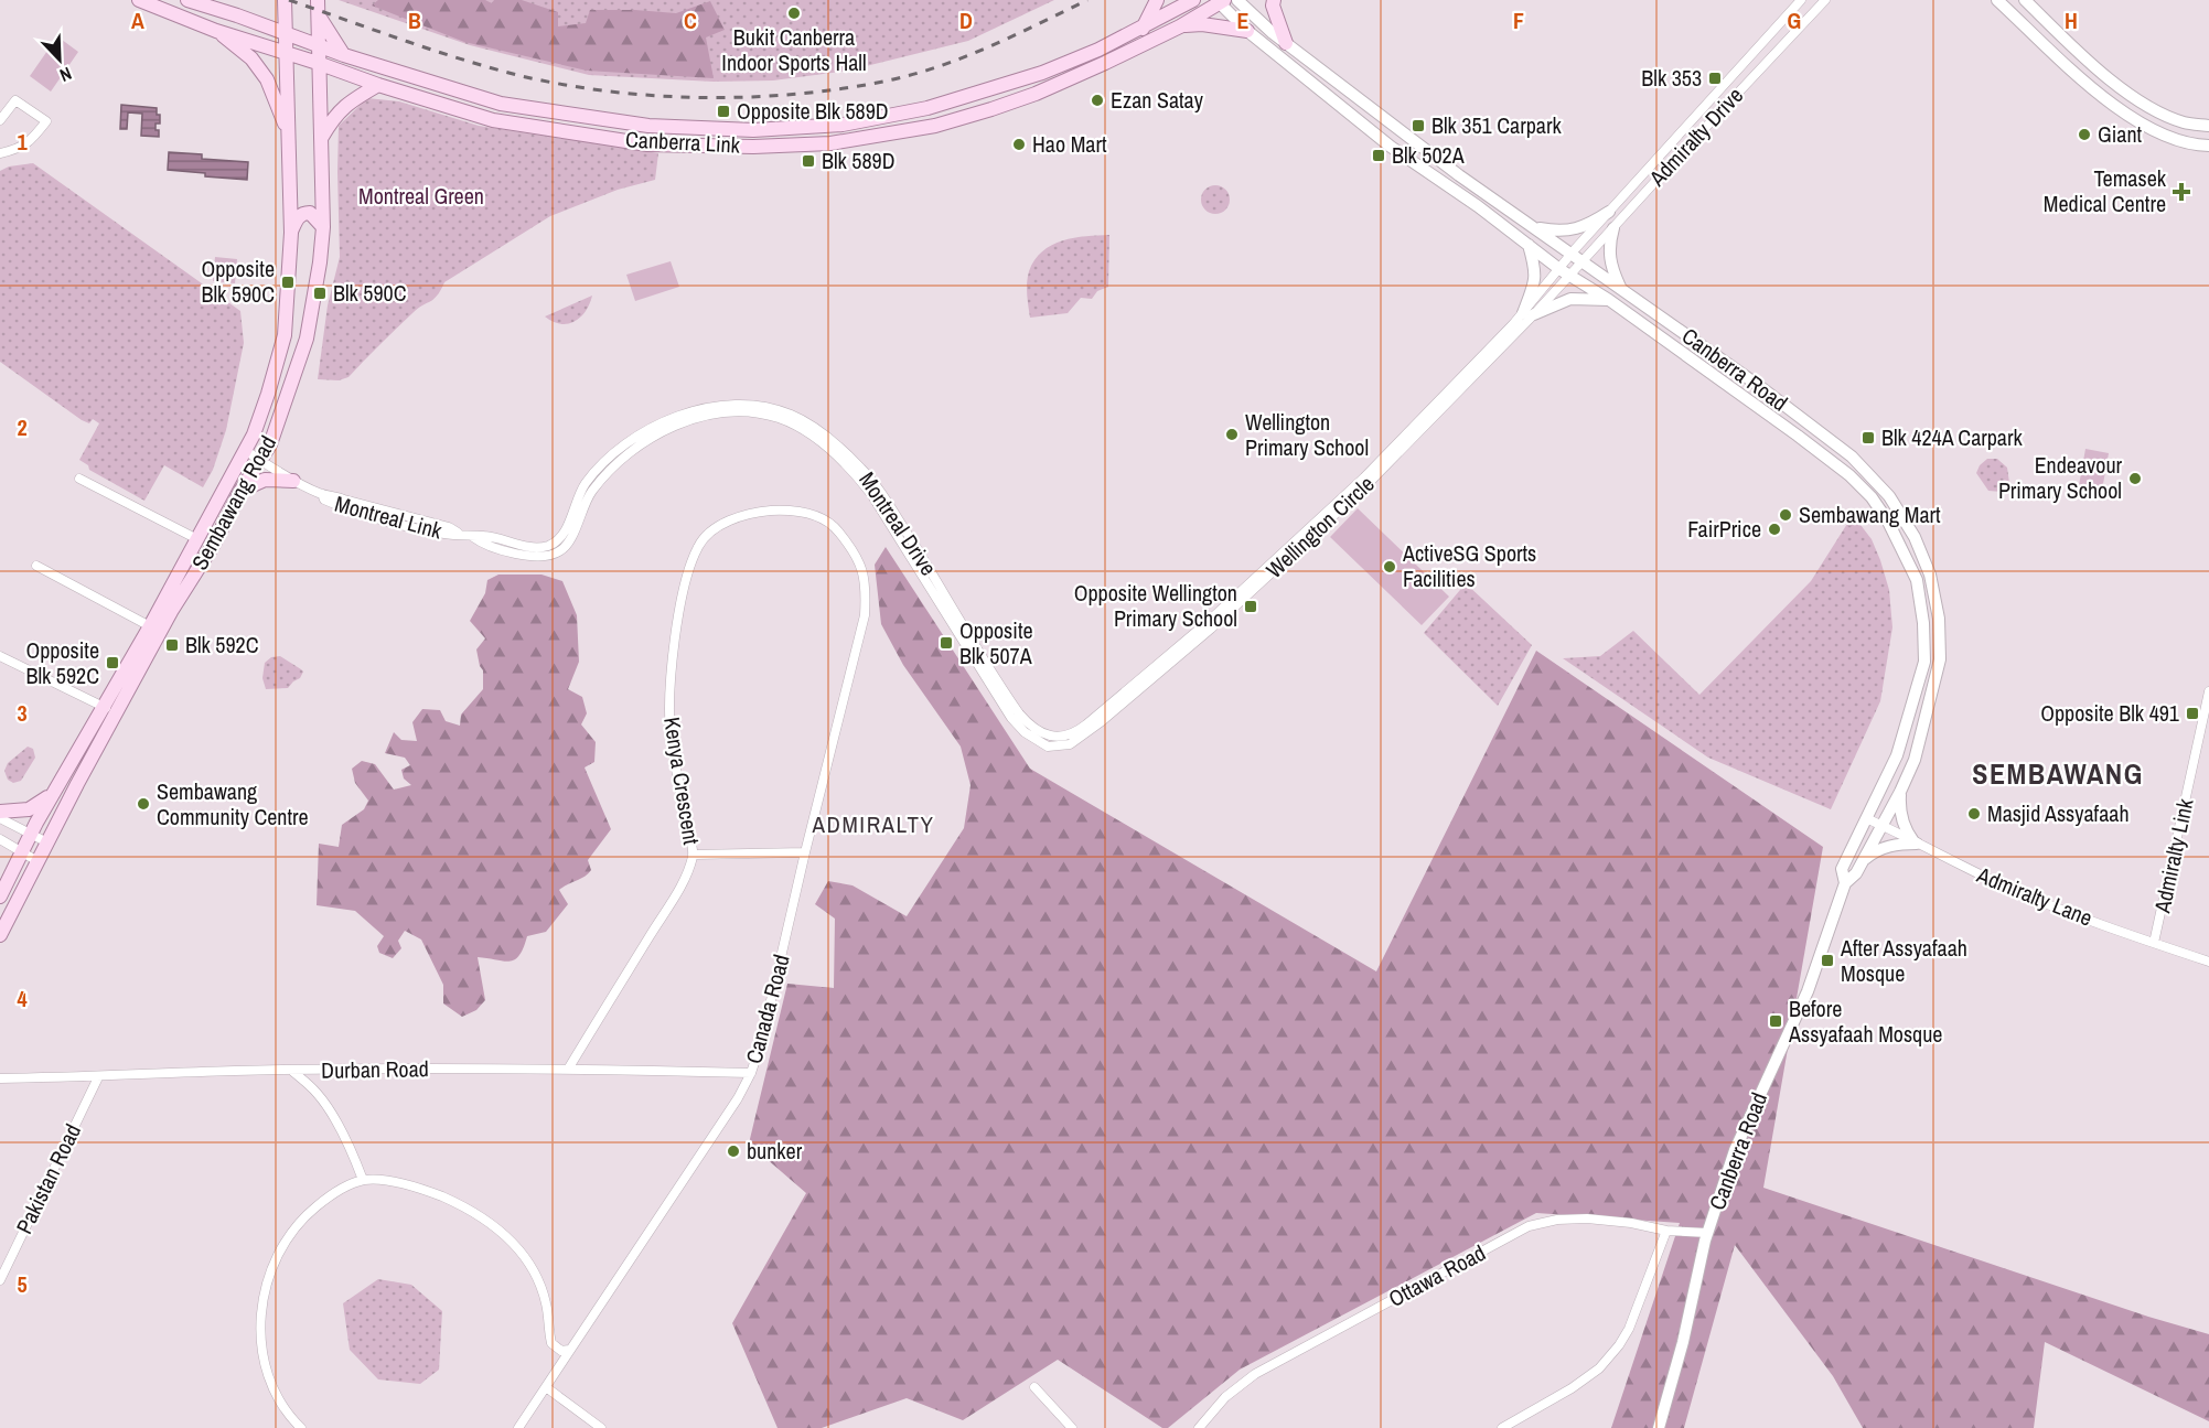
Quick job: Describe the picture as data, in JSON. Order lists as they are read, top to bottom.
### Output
{
  "streets": {
    "main road": ["Canberra Link", "Canberra Road", "Sembawang Road"],
    "street": [
      "Admiralty Drive",
      "Montreal Link",
      "Montreal Drive",
      "Wellington Circle",
      "Kenya Crescent",
      "Admiralty Link",
      "Admiralty Lane",
      "Canada Road",
      "Durban Road",
      "Pakistan Road",
      "Ottawa Road"
    ]
  },
  "crossings": [
    ["Admiralty Drive", "Canberra Road"],
    ["Admiralty Drive", "Wellington Circle"],
    ["Canberra Link", "Canberra Road"],
    ["Canberra Link", "Sembawang Road"],
    ["Canberra Road", "Wellington Circle"],
    ["Canberra Road", "Admiralty Lane"],
    ["Canberra Road", "Ottawa Road"],
    ["Sembawang Road", "Montreal Link"],
    ["Montreal Link", "Montreal Drive"],
    ["Montreal Drive", "Wellington Circle"],
    ["Kenya Crescent", "Canada Road"],
    ["Kenya Crescent", "Durban Road"],
    ["Admiralty Link", "Admiralty Lane"],
    ["Canada Road", "Durban Road"],
    ["Durban Road", "Pakistan Road"]
  ],
  "districts": ["SEMBAWANG", "ADMIRALTY"],
  "parks": ["Montreal Green"],
  "places": {
    "other": [
      "Bukit Canberra Indoor Sports Hall",
      "Ezan Satay",
      "Giant",
      "Hao Mart",
      "Wellington Primary School",
      "Endeavour Primary School",
      "Sembawang Mart",
      "FairPrice",
      "ActiveSG Sports Facilities",
      "Sembawang Community Centre",
      "Masjid Assyafaah",
      "bunker"
    ],
    "transit": [
      "Blk 353",
      "Opposite Blk 589D",
      "Blk 351 Carpark",
      "Blk 502A",
      "Blk 589D",
      "Opposite Blk 590C",
      "Blk 590C",
      "Blk 424A Carpark",
      "Opposite Wellington Primary School",
      "Opposite Blk 507A",
      "Blk 592C",
      "Opposite Blk 592C",
      "Opposite Blk 491",
      "After Assyafaah Mosque",
      "Before Assyafaah Mosque"
    ],
    "health": ["Temasek Medical Centre"]
  },
  "north": "bottom right",
  "grid": {
    "columns": [
      "A",
      "B",
      "C",
      "D",
      "E",
      "F",
      "G",
      "H"
    ],
    "rows": [
      "1",
      "2",
      "3",
      "4",
      "5"
    ]
  }
}
